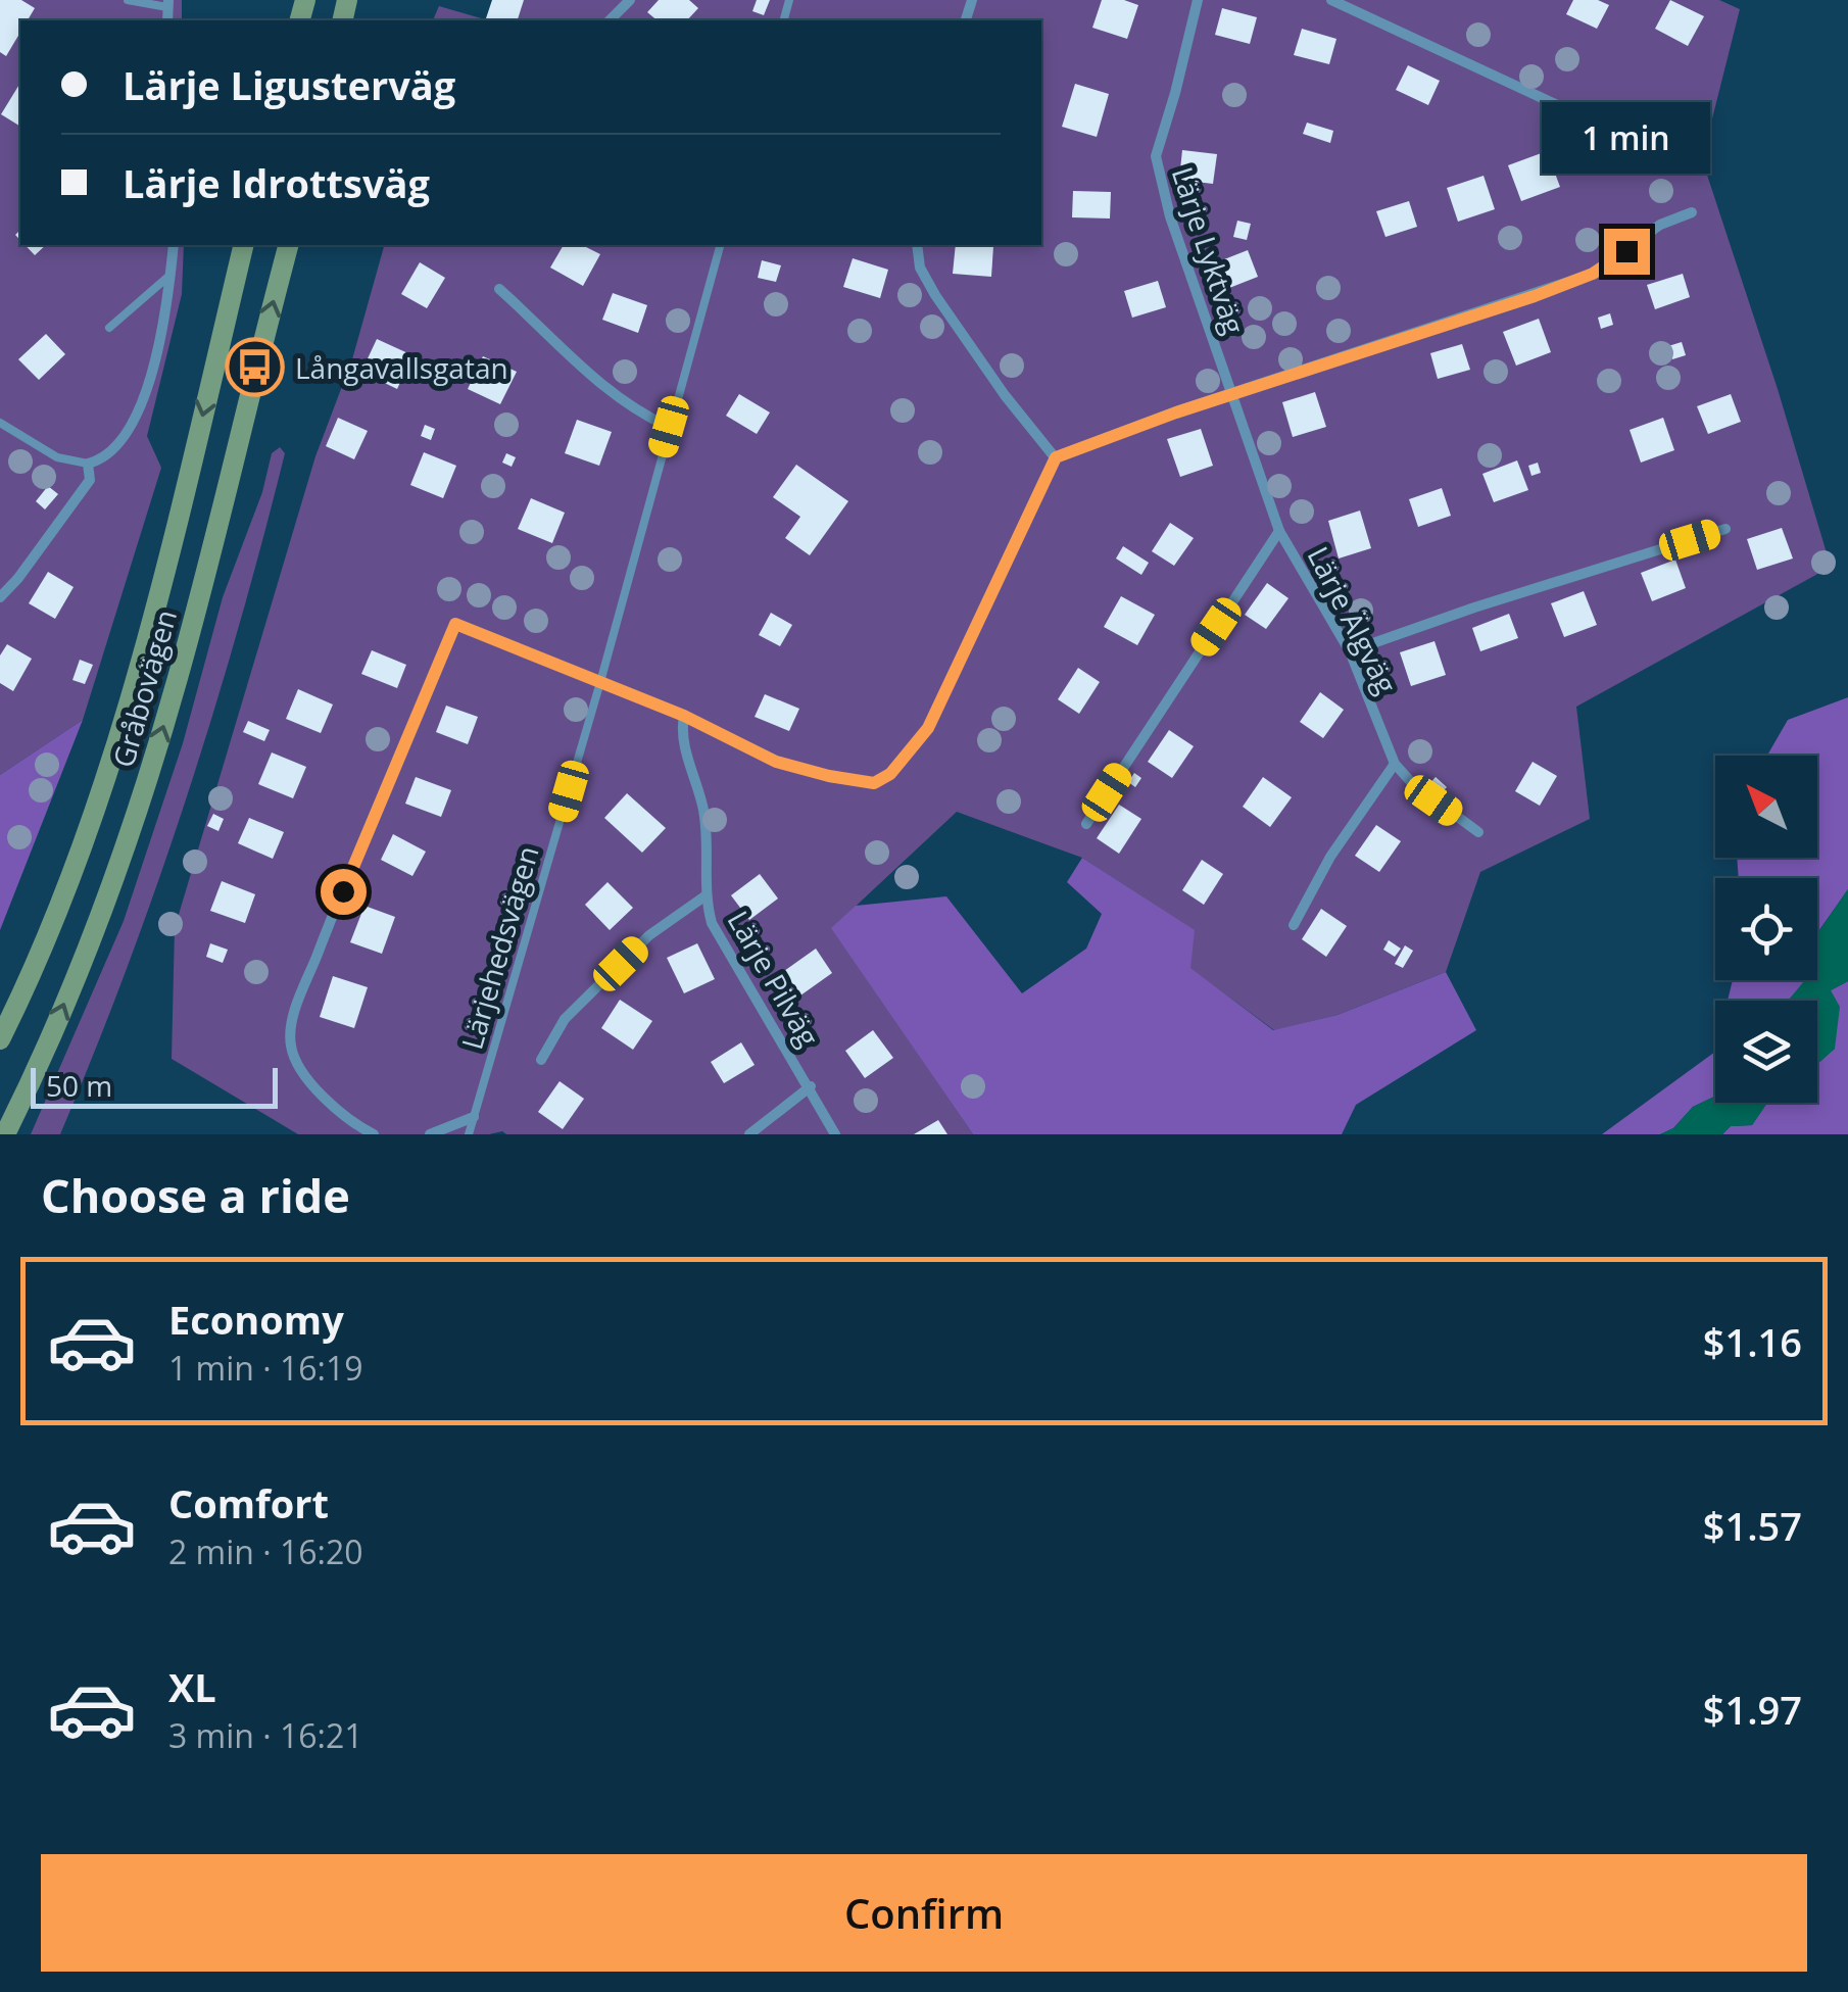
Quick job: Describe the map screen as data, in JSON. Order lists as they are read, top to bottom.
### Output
{
  "streets": {
    "main road": ["Gråbovägen"],
    "street": ["Lärje Lyktväg", "Lärje Älgväg", "Lärje Pilväg"],
    "lane": ["Lärjehedsvägen"]
  },
  "crossings": [
    ["Lärje Lyktväg", "Lärje Älgväg"]
  ],
  "places": {
    "bus stop": ["Långavallsgatan"]
  },
  "scale_bar": "50 m",
  "north": "top left",
  "page": {
    "banner": ["Lärje Ligusterväg", "Lärje Idrottsväg"],
    "bubble": "1 min",
    "scale": "50 m",
    "heading": "Choose a ride",
    "list": [
      {
        "name": "Economy",
        "note": "1 min · 16:19",
        "value": "$1.16"
      },
      {
        "name": "Comfort",
        "note": "2 min · 16:20",
        "value": "$1.57"
      },
      {
        "name": "XL",
        "note": "3 min · 16:21",
        "value": "$1.97"
      }
    ],
    "buttons": "Confirm"
  }
}
